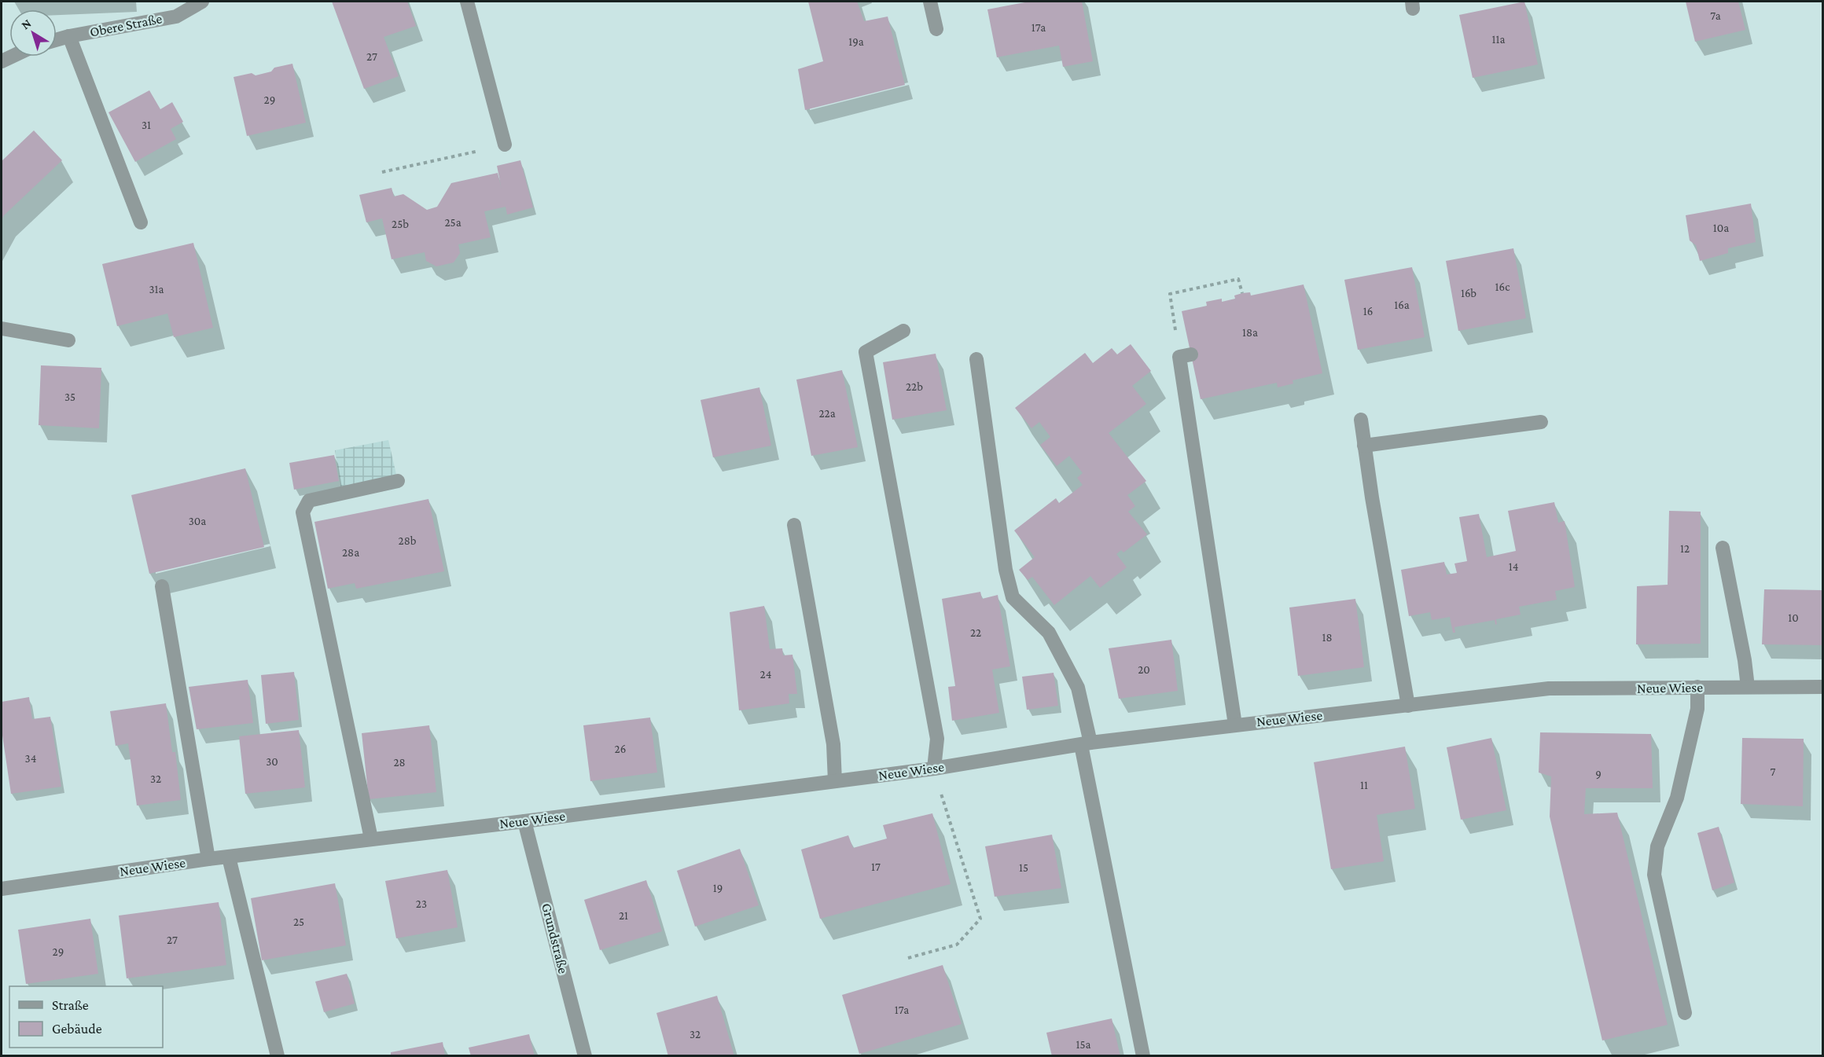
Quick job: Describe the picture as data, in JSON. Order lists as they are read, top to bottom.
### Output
{
  "streets": {
    "street": ["Obere Straße", "Neue Wiese", "Grundstraße"]
  },
  "crossings": [
    ["Neue Wiese", "Grundstraße"]
  ],
  "house_numbers": [
    "7a",
    "17a",
    "11a",
    "19a",
    "27",
    "29",
    "31",
    "25a",
    "25b",
    "10a",
    "16c",
    "31a",
    "16b",
    "16a",
    "16",
    "18a",
    "22b",
    "35",
    "22a",
    "30a",
    "28b",
    "12",
    "28a",
    "14",
    "10",
    "22",
    "18",
    "20",
    "24",
    "26",
    "34",
    "30",
    "28",
    "7",
    "9",
    "32",
    "11",
    "17",
    "15",
    "19",
    "23",
    "21",
    "25",
    "27",
    "29",
    "17a",
    "32",
    "15a"
  ],
  "legend": ["Straße", "Gebäude"],
  "north": "top left"
}
